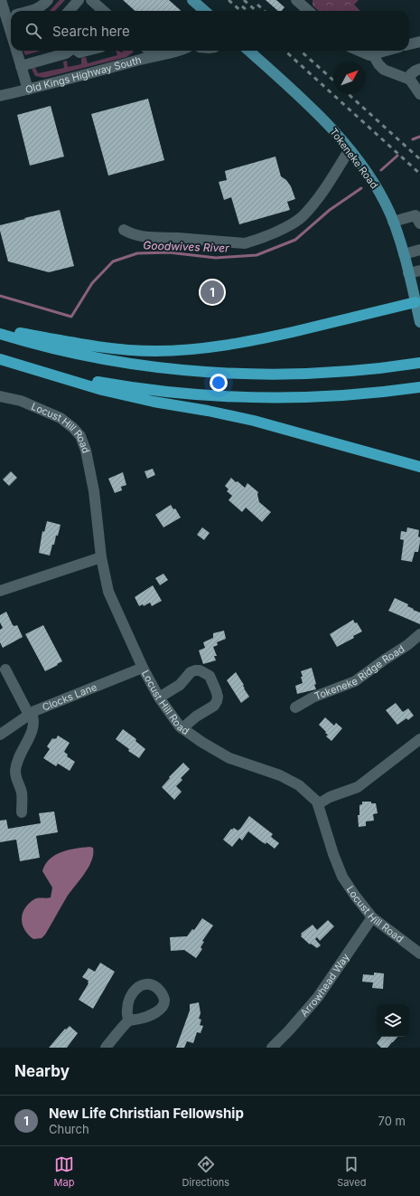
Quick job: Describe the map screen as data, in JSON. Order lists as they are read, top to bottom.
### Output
{
  "streets": {
    "main road": ["Tokeneke Road"],
    "street": [
      "Old Kings Highway South",
      "Locust Hill Road",
      "Tokeneke Ridge Road",
      "Clocks Lane",
      "Arrowhead Way"
    ]
  },
  "crossings": [
    ["Locust Hill Road", "Clocks Lane"],
    ["Locust Hill Road", "Arrowhead Way"]
  ],
  "water": ["Goodwives River"],
  "north": "top right",
  "page": {
    "search": "Search here",
    "pins": "1",
    "heading": "Nearby",
    "list": [
      {
        "mark": "1",
        "name": "New Life Christian Fellowship",
        "note": "Church",
        "value": "70 m"
      }
    ],
    "nav": ["Map", "Directions", "Saved"]
  }
}
